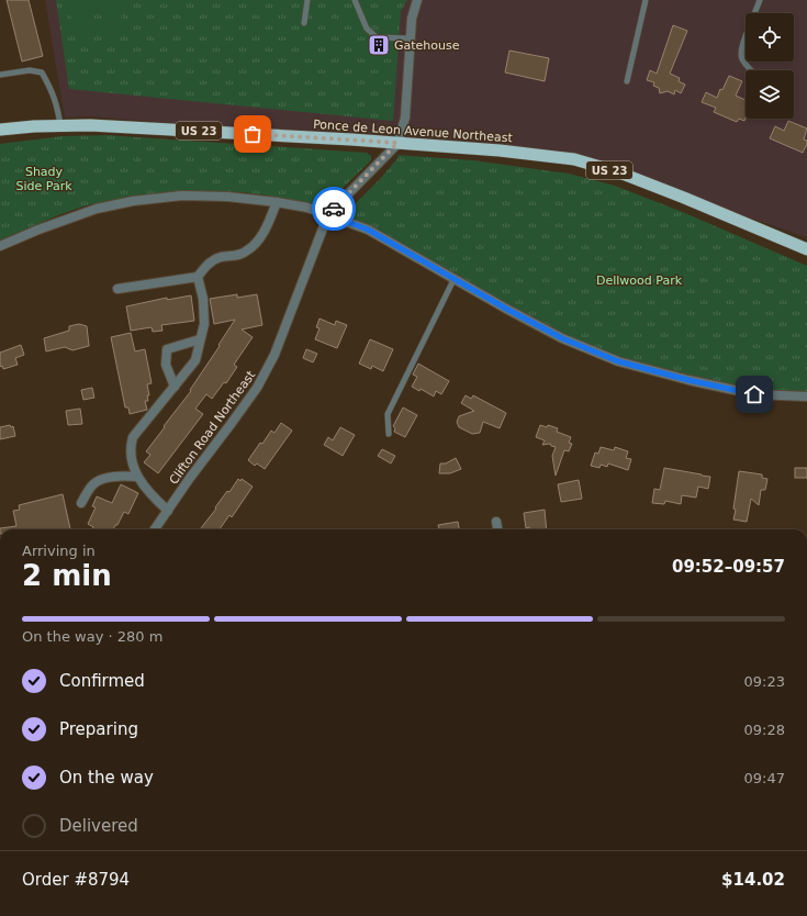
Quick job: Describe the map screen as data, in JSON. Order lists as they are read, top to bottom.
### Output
{
  "streets": {
    "highway": ["US 23", "Ponce de Leon Avenue Northeast"],
    "street": ["Clifton Road Northeast"]
  },
  "crossings": [
    ["Ponce de Leon Avenue Northeast", "Clifton Road Northeast"]
  ],
  "parks": ["Shady Side Park", "Dellwood Park"],
  "places": {
    "building": ["Gatehouse"]
  },
  "page": {
    "heading": ["2 min", "Arriving in", "09:52–09:57"],
    "panel": ["Order #8794", "$14.02"],
    "bar": "On the way · 280 m",
    "list": [
      ["Confirmed", "09:23"],
      ["Preparing", "09:28"],
      ["On the way", "09:47"],
      "Delivered"
    ]
  }
}
